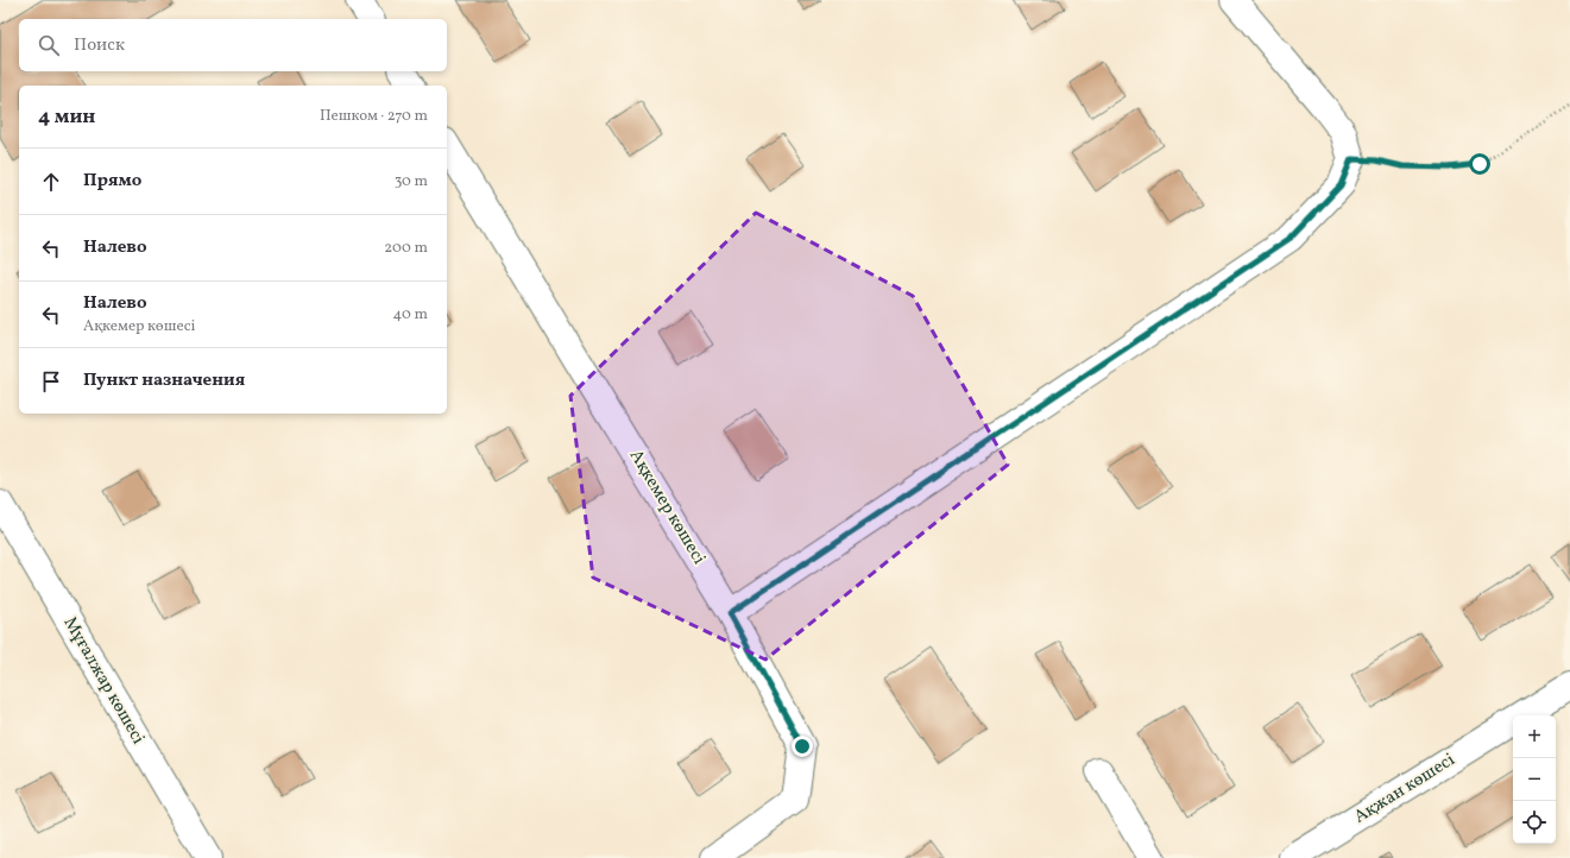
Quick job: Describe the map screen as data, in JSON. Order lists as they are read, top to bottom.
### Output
{
  "streets": {
    "street": ["Ақкемер көшесі", "Мұғалжар көшесі", "Ақжан көшесі"]
  },
  "page": {
    "search": "Поиск",
    "heading": ["4 мин", "Пешком · 270 m"],
    "list": [
      ["Прямо", "30 m"],
      ["Налево", "200 m"],
      ["Налево", "Ақкемер көшесі", "40 m"],
      "Пункт назначения"
    ],
    "map_buttons": ["+", "−"]
  }
}
